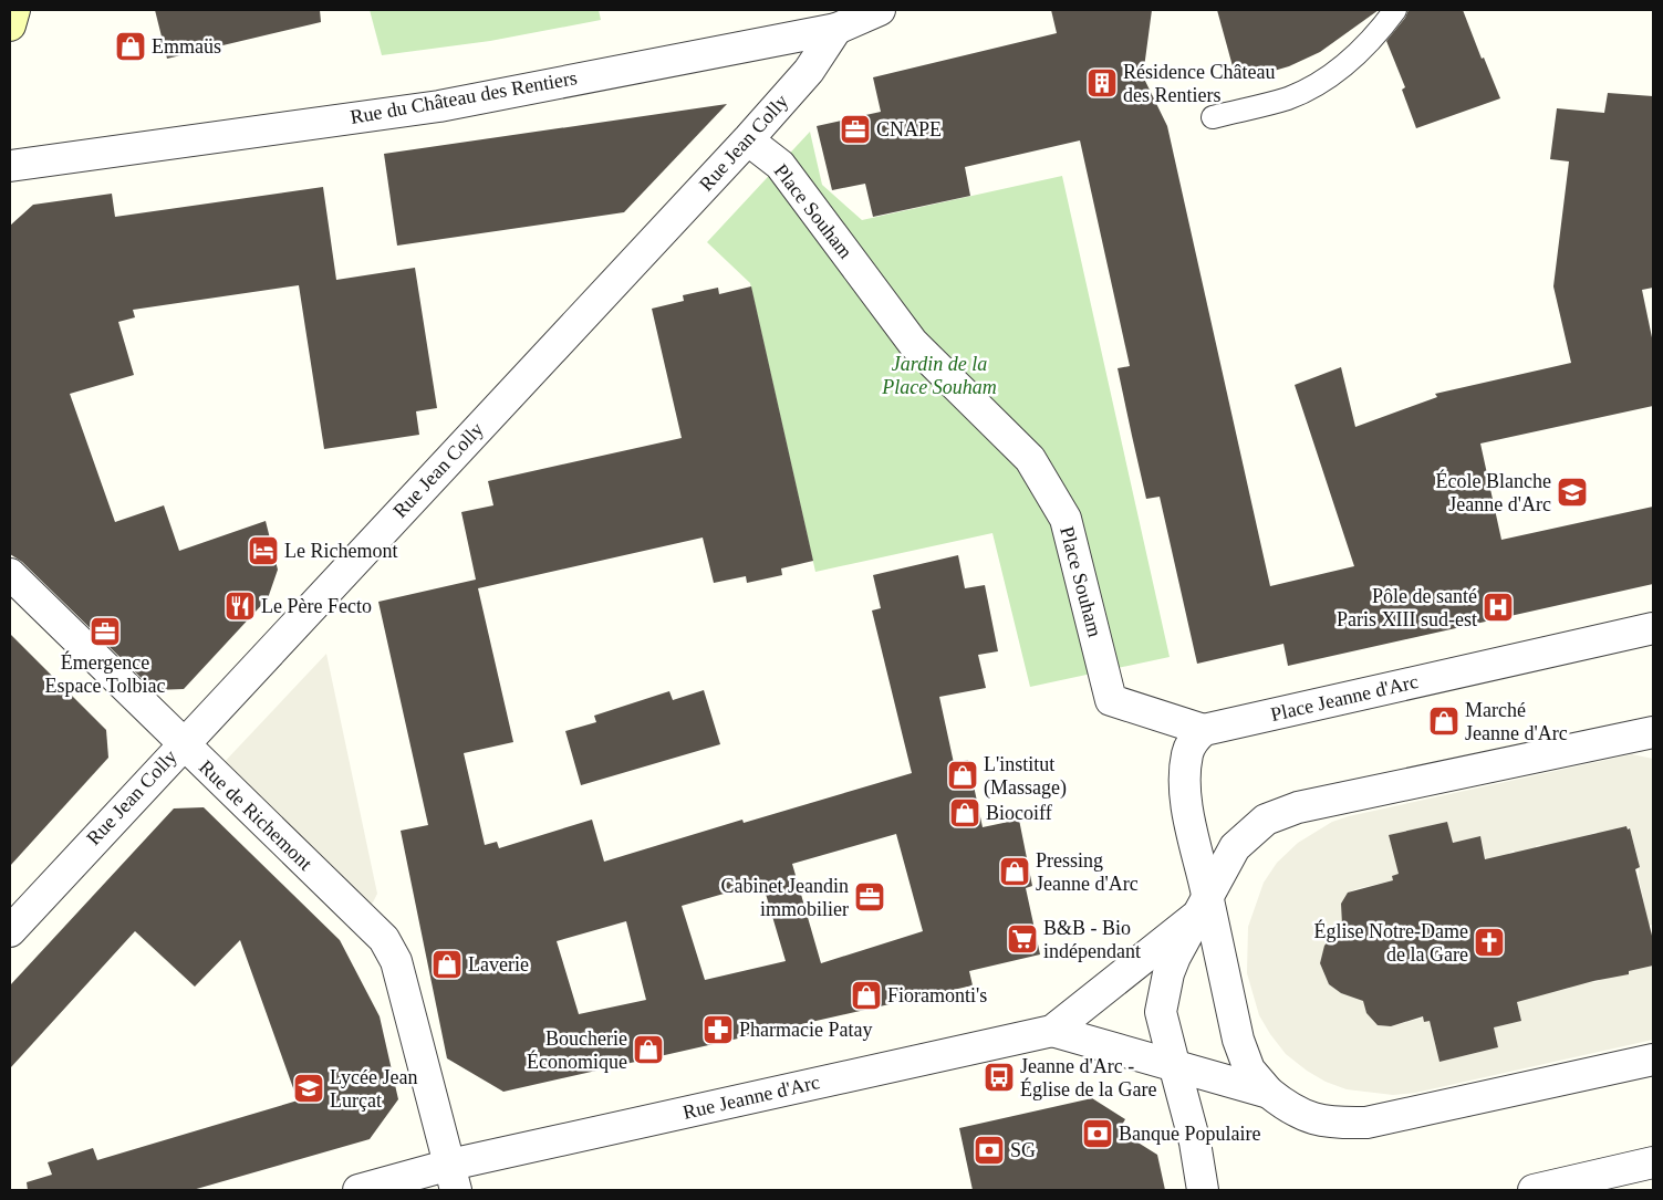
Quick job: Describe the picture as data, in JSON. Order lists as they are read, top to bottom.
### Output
{
  "streets": {
    "street": [
      "Rue du Château des Rentiers",
      "Rue Jean Colly",
      "Place Souham",
      "Place Jeanne d'Arc",
      "Rue de Richemont",
      "Rue Jeanne d'Arc"
    ]
  },
  "crossings": [
    ["Rue du Château des Rentiers", "Rue Jean Colly"],
    ["Rue Jean Colly", "Rue de Richemont"],
    ["Place Souham", "Place Jeanne d'Arc"],
    ["Rue de Richemont", "Rue Jeanne d'Arc"]
  ],
  "parks": ["Jardin de la Place Souham"],
  "places": {
    "shop": [
      "Emmaüs",
      "Marché Jeanne d'Arc",
      "L'institut (Massage)",
      "Biocoiff",
      "Pressing Jeanne d'Arc",
      "Laverie",
      "Fioramonti's",
      "Boucherie Économique"
    ],
    "building": ["Résidence Château des Rentiers"],
    "office": ["CNAPE", "Émergence Espace Tolbiac", "Cabinet Jeandin immobilier"],
    "school or university": ["École Blanche Jeanne d'Arc", "Lycée Jean Lurçat"],
    "hotel": ["Le Richemont"],
    "restaurant": ["Le Père Fecto"],
    "hospital": ["Pôle de santé Paris XIII sud-est"],
    "supermarket": ["B&B - Bio indépendant"],
    "church": ["Église Notre-Dame de la Gare"],
    "pharmacy": ["Pharmacie Patay"],
    "bus stop": ["Jeanne d'Arc - Église de la Gare"],
    "bank": ["Banque Populaire", "SG"]
  }
}
